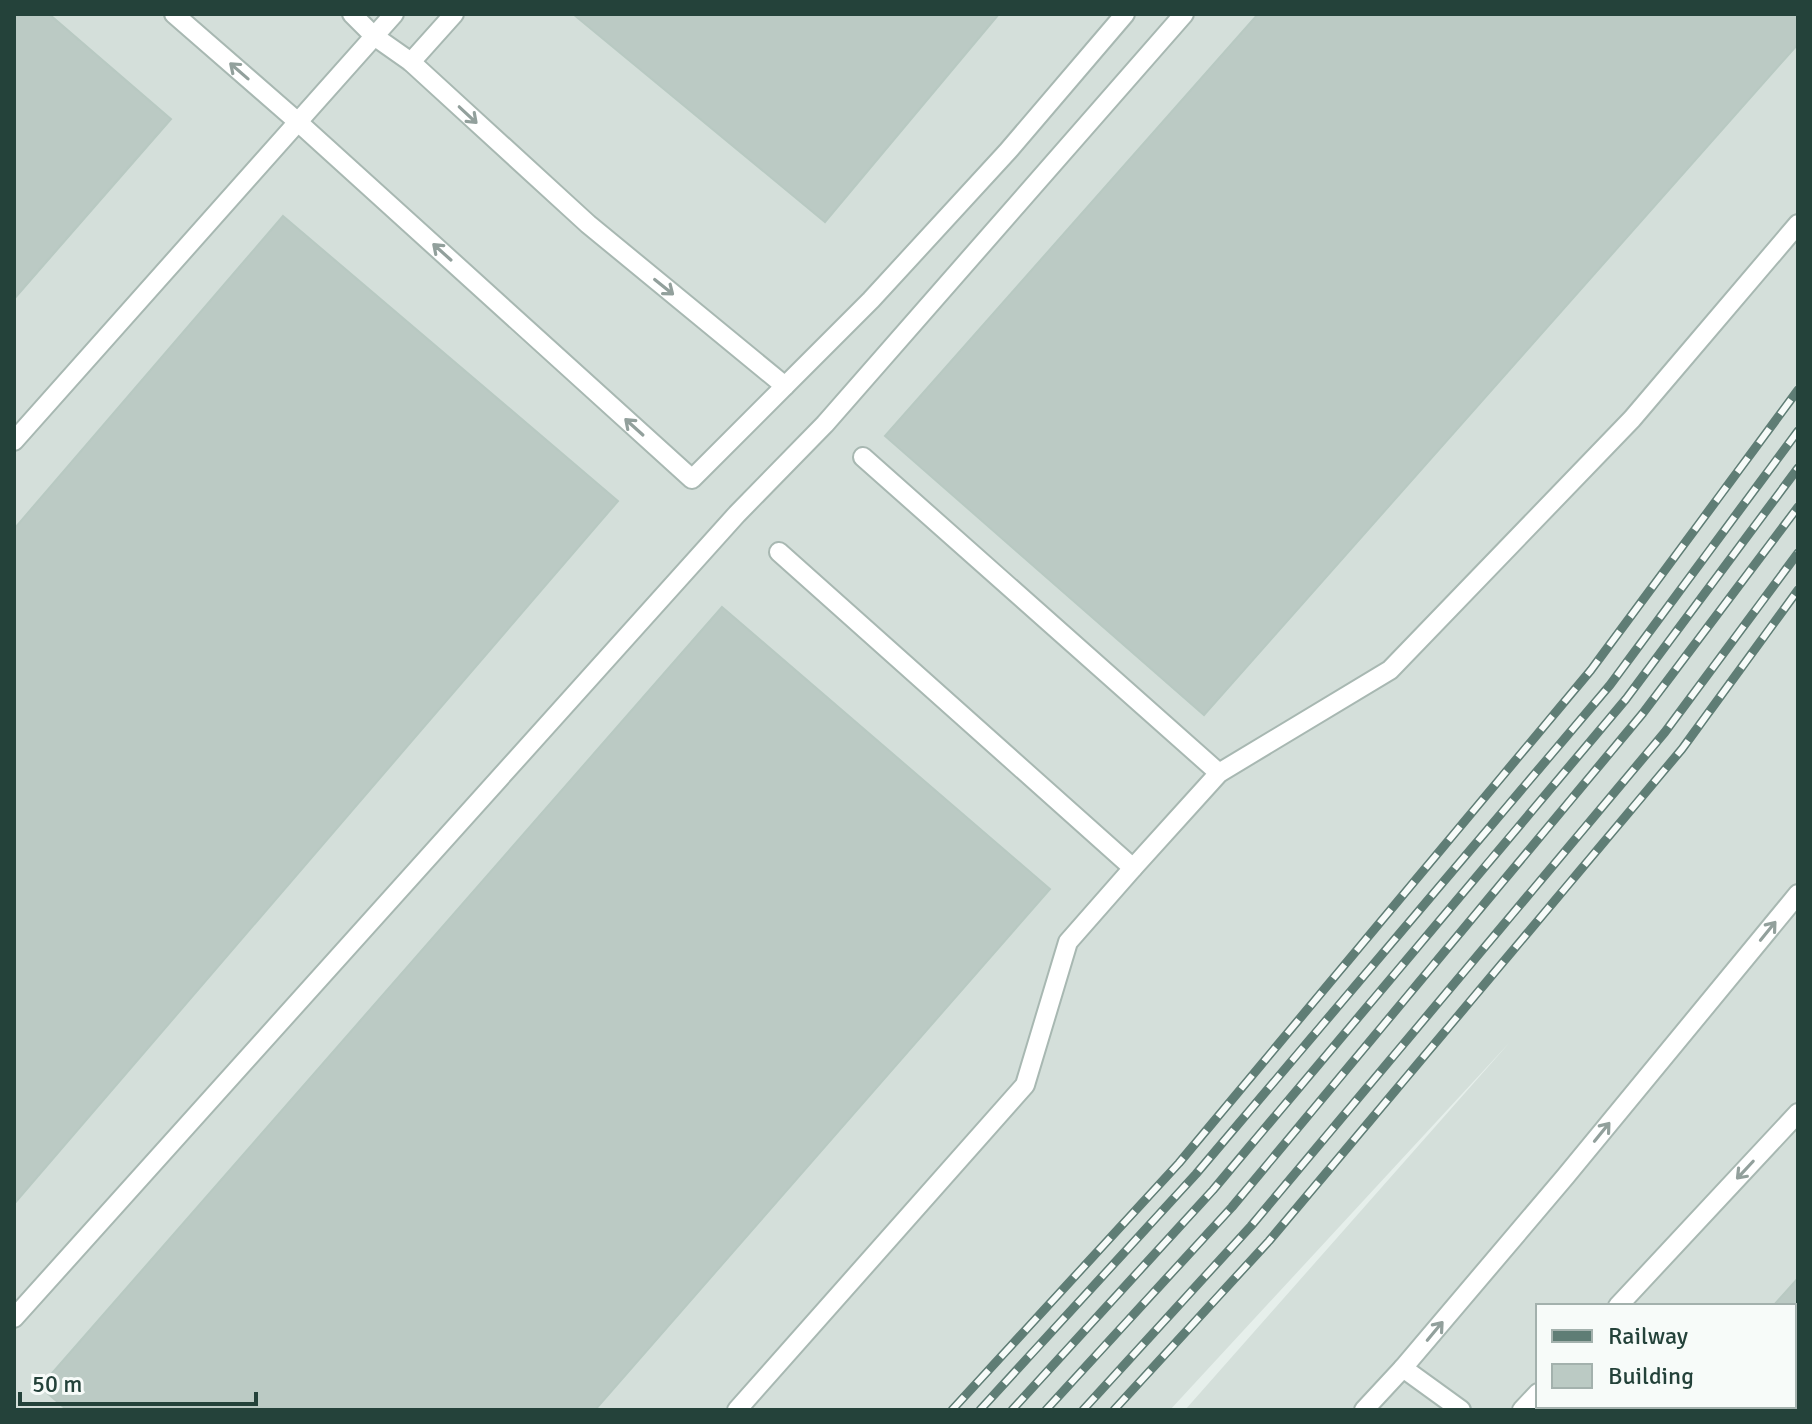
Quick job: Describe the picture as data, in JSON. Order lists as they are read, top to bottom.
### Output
{
  "legend": ["Railway", "Building"],
  "scale_bar": "50 m"
}
